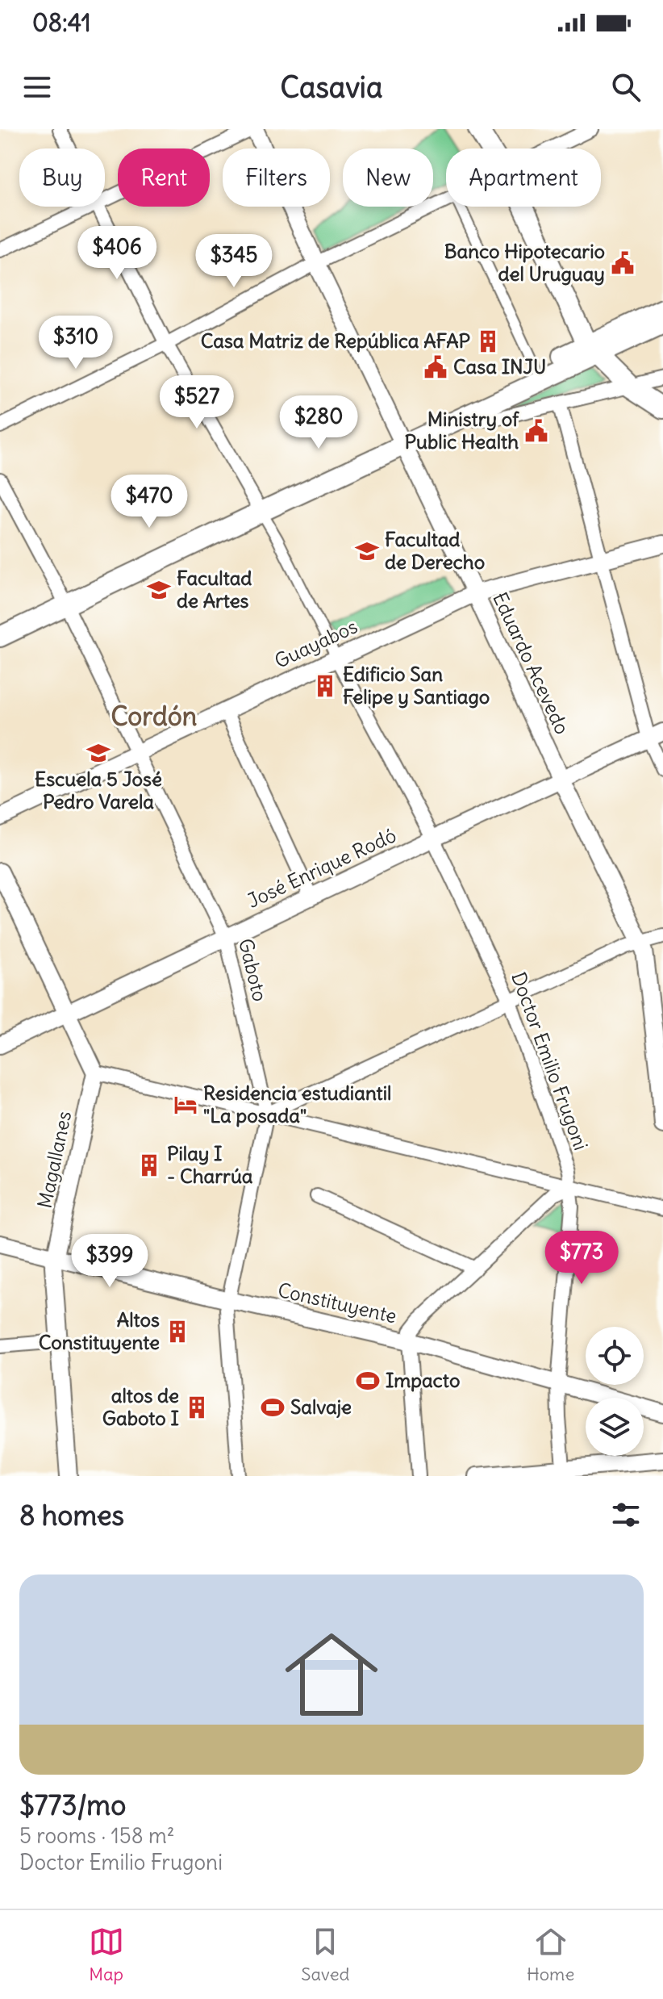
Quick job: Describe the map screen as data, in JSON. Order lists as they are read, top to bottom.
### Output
{
  "streets": {
    "street": [
      "Guayabos",
      "Eduardo Acevedo",
      "José Enrique Rodó",
      "Gaboto",
      "Doctor Emilio Frugoni",
      "Magallanes",
      "Constituyente"
    ]
  },
  "crossings": [
    ["Guayabos", "Eduardo Acevedo"],
    ["Guayabos", "Gaboto"],
    ["Guayabos", "Doctor Emilio Frugoni"],
    ["Eduardo Acevedo", "José Enrique Rodó"],
    ["José Enrique Rodó", "Gaboto"],
    ["José Enrique Rodó", "Doctor Emilio Frugoni"],
    ["Gaboto", "Constituyente"],
    ["Doctor Emilio Frugoni", "Constituyente"],
    ["Magallanes", "Constituyente"]
  ],
  "districts": ["Cordón"],
  "places": {
    "public building": ["Banco Hipotecario del Uruguay", "Casa INJU", "Ministry of Public Health"],
    "building": [
      "Casa Matriz de República AFAP",
      "Edificio San Felipe y Santiago",
      "Pilay I - Charrúa",
      "Altos Constituyente",
      "altos de Gaboto I"
    ],
    "school or university": ["Facultad de Derecho", "Facultad de Artes", "Escuela 5 José Pedro Varela"],
    "hotel": ["Residencia estudiantil \"La posada\""],
    "sports": ["Impacto", "Salvaje"]
  },
  "page": {
    "status": "08:41",
    "header": "Casavia",
    "chip": [
      "Buy",
      "Rent",
      "Filters",
      "New",
      "Apartment"
    ],
    "price": [
      "$406",
      "$345",
      "$310",
      "$527",
      "$280",
      "$470",
      "$773",
      "$399"
    ],
    "heading": "8 homes",
    "list": [
      {
        "name": "$773/mo",
        "note": "5 rooms · 158 m² · Doctor Emilio Frugoni"
      }
    ],
    "tabs": ["Map", "Saved", "Home"]
  }
}
